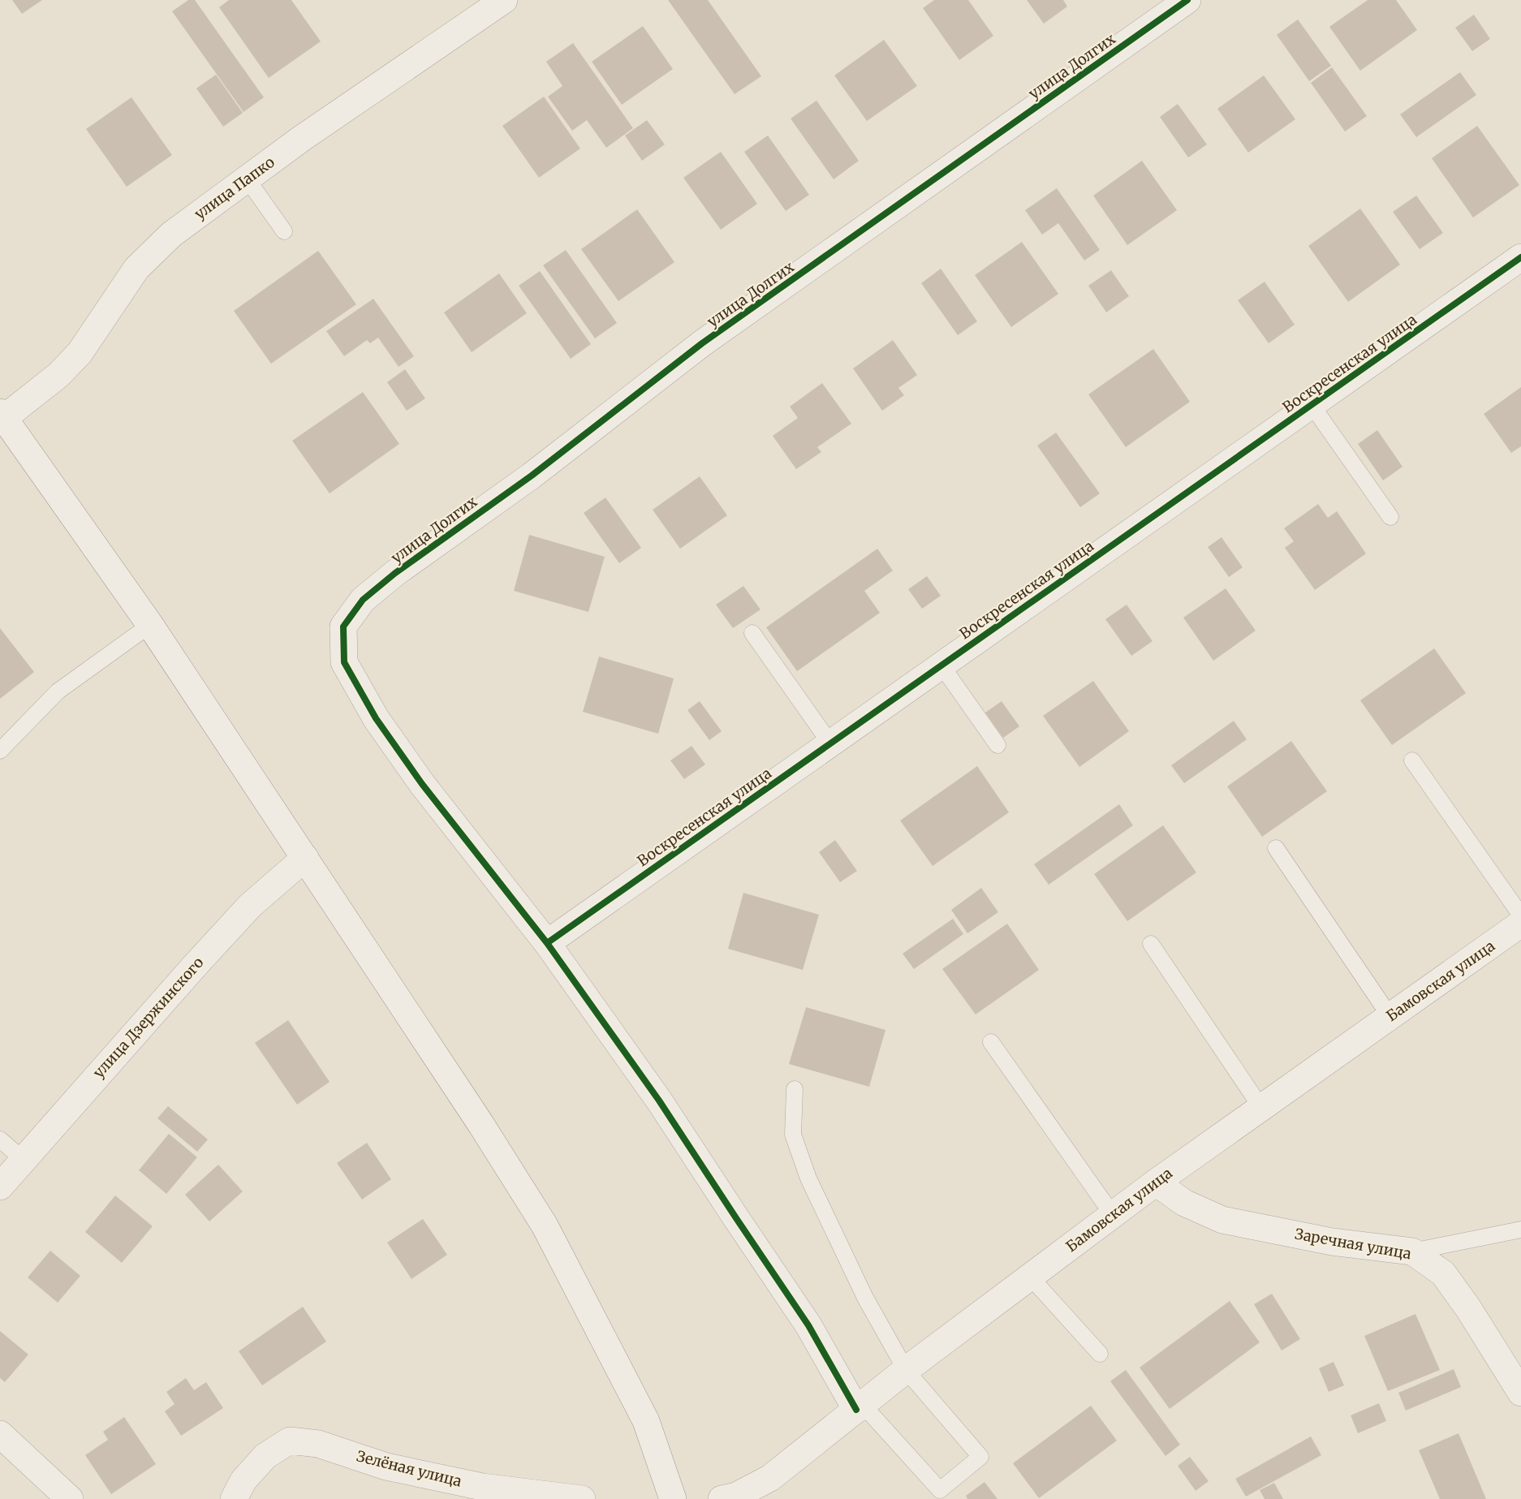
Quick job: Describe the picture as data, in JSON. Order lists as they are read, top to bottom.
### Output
{
  "streets": {
    "street": [
      "улица Долгих",
      "улица Папко",
      "Воскресенская улица",
      "Бамовская улица",
      "улица Дзержинского",
      "Заречная улица",
      "Зелёная улица"
    ]
  },
  "crossings": [
    ["улица Долгих", "Воскресенская улица"],
    ["Бамовская улица", "Заречная улица"]
  ]
}
